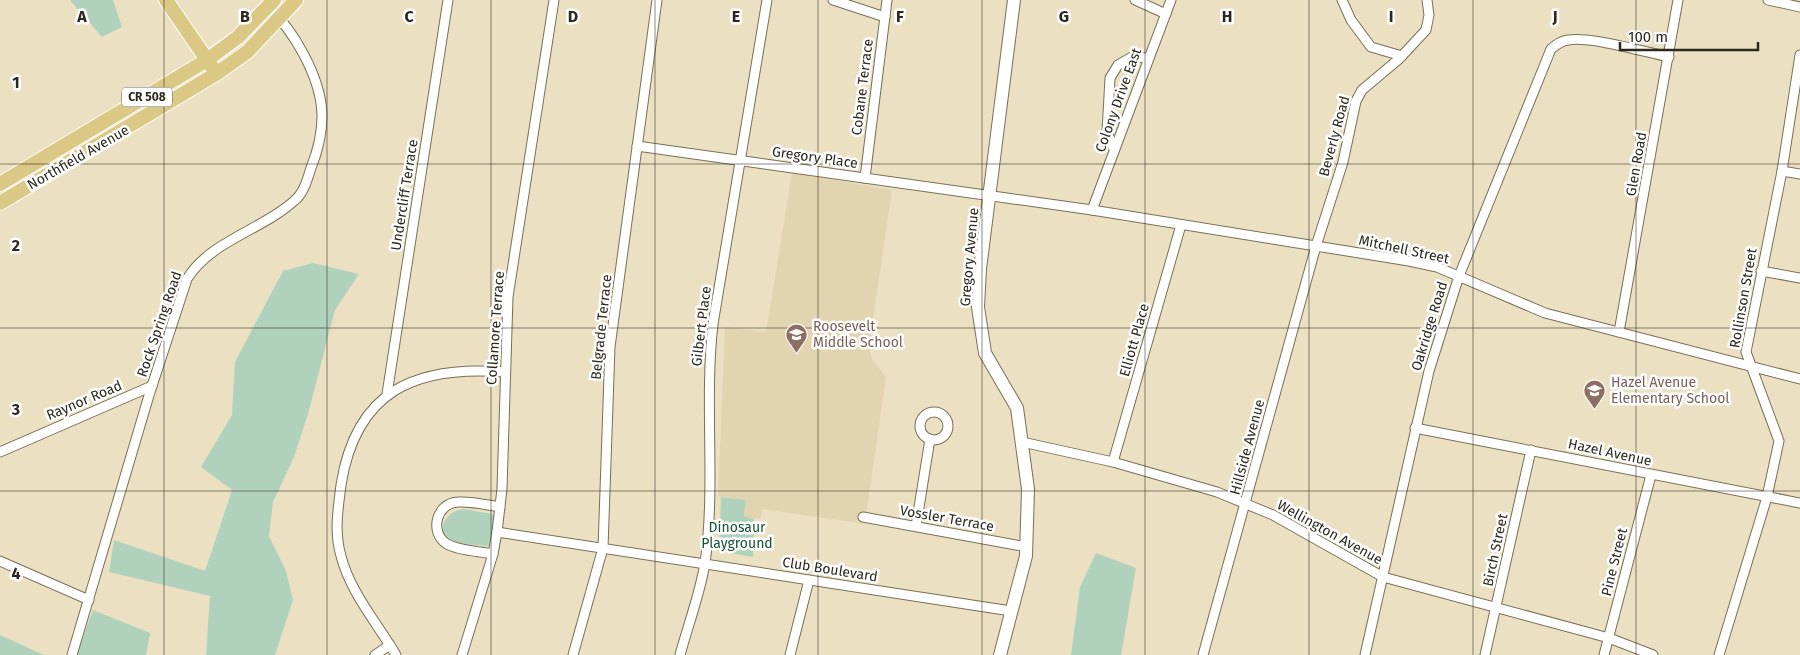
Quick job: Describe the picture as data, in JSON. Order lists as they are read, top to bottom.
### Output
{
  "streets": {
    "main road": ["CR 508", "Northfield Avenue", "Gregory Avenue"],
    "street": [
      "Cobane Terrace",
      "Colony Drive East",
      "Beverly Road",
      "Gregory Place",
      "Glen Road",
      "Undercliff Terrace",
      "Mitchell Street",
      "Rollinson Street",
      "Rock Spring Road",
      "Gilbert Place",
      "Oakridge Road",
      "Belgrade Terrace",
      "Collamore Terrace",
      "Elliott Place",
      "Raynor Road",
      "Hillside Avenue",
      "Hazel Avenue",
      "Vossler Terrace",
      "Wellington Avenue",
      "Birch Street",
      "Pine Street",
      "Club Boulevard"
    ]
  },
  "crossings": [
    ["Cobane Terrace", "Gregory Place"],
    ["Colony Drive East", "Mitchell Street"],
    ["Beverly Road", "Mitchell Street"],
    ["Beverly Road", "Hillside Avenue"],
    ["Northfield Avenue", "Rock Spring Road"],
    ["Gregory Place", "Mitchell Street"],
    ["Gregory Place", "Gregory Avenue"],
    ["Gregory Place", "Gilbert Place"],
    ["Gregory Place", "Belgrade Terrace"],
    ["Glen Road", "Mitchell Street"],
    ["Glen Road", "Oakridge Road"],
    ["Mitchell Street", "Gregory Avenue"],
    ["Mitchell Street", "Rollinson Street"],
    ["Mitchell Street", "Oakridge Road"],
    ["Mitchell Street", "Elliott Place"],
    ["Mitchell Street", "Hillside Avenue"],
    ["Gregory Avenue", "Vossler Terrace"],
    ["Gregory Avenue", "Wellington Avenue"],
    ["Gregory Avenue", "Club Boulevard"],
    ["Rollinson Street", "Hazel Avenue"],
    ["Rock Spring Road", "Raynor Road"],
    ["Gilbert Place", "Club Boulevard"],
    ["Oakridge Road", "Hazel Avenue"],
    ["Oakridge Road", "Wellington Avenue"],
    ["Belgrade Terrace", "Club Boulevard"],
    ["Collamore Terrace", "Club Boulevard"],
    ["Elliott Place", "Wellington Avenue"],
    ["Hillside Avenue", "Wellington Avenue"],
    ["Hazel Avenue", "Birch Street"],
    ["Hazel Avenue", "Pine Street"],
    ["Wellington Avenue", "Birch Street"],
    ["Wellington Avenue", "Pine Street"]
  ],
  "parks": ["Dinosaur Playground"],
  "places": {
    "school or university": ["Roosevelt Middle School", "Hazel Avenue Elementary School"]
  },
  "scale_bar": "100 m",
  "grid": {
    "columns": [
      "A",
      "B",
      "C",
      "D",
      "E",
      "F",
      "G",
      "H",
      "I",
      "J"
    ],
    "rows": [
      "1",
      "2",
      "3",
      "4"
    ]
  }
}
